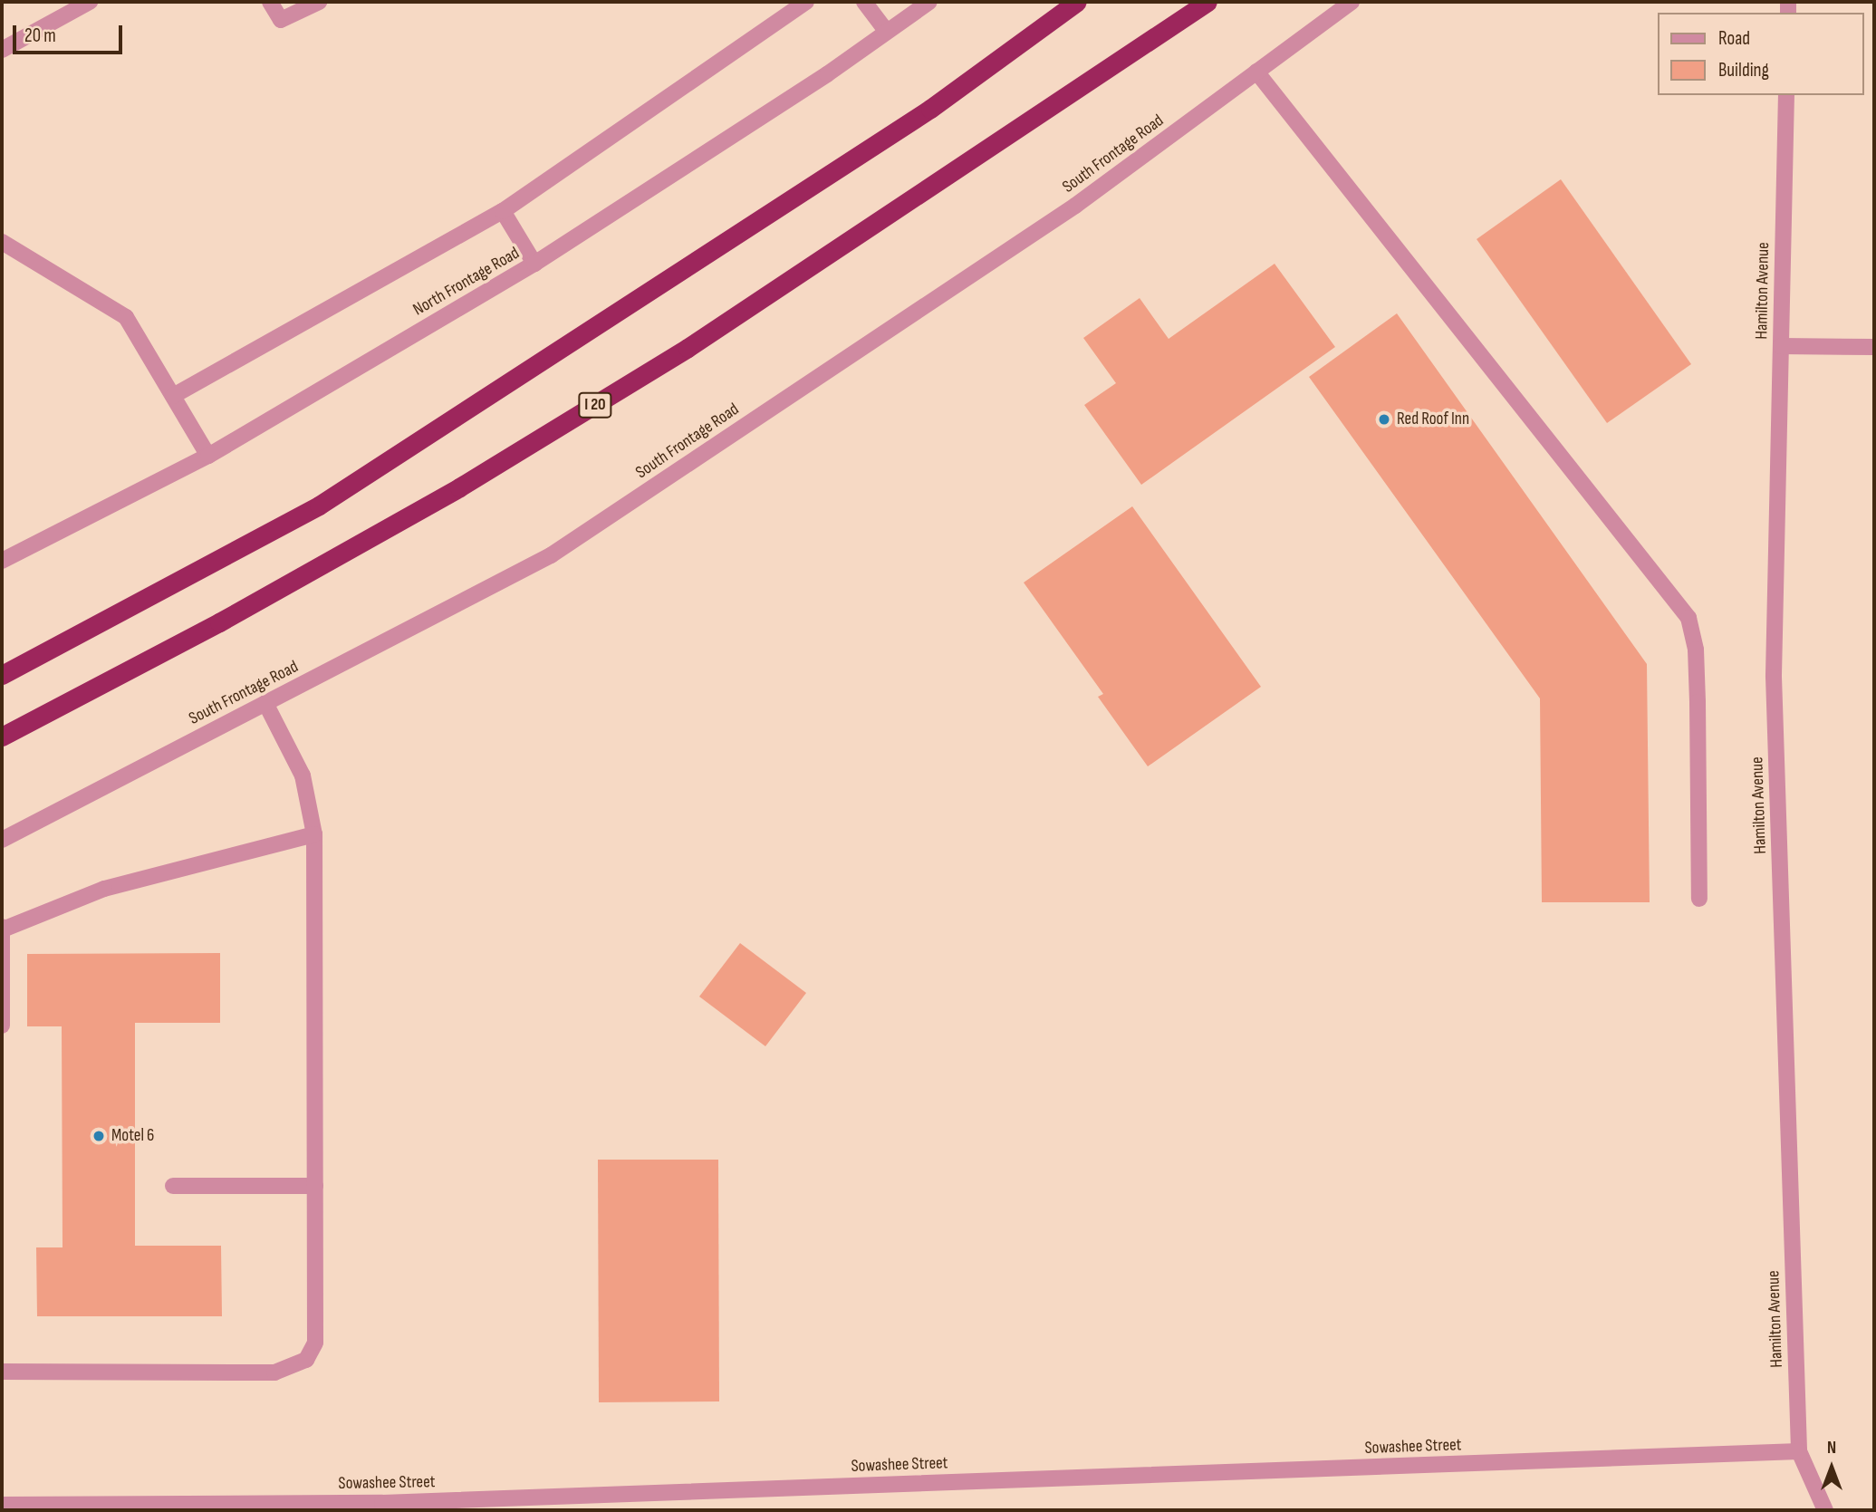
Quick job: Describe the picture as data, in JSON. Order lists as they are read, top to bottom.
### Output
{
  "streets": {
    "highway": ["I 20"],
    "street": [
      "South Frontage Road",
      "North Frontage Road",
      "Hamilton Avenue",
      "Sowashee Street"
    ]
  },
  "crossings": [
    ["Hamilton Avenue", "Sowashee Street"]
  ],
  "places": ["Red Roof Inn", "Motel 6"],
  "legend": ["Road", "Building"],
  "scale_bar": "20 m",
  "north": "top"
}
